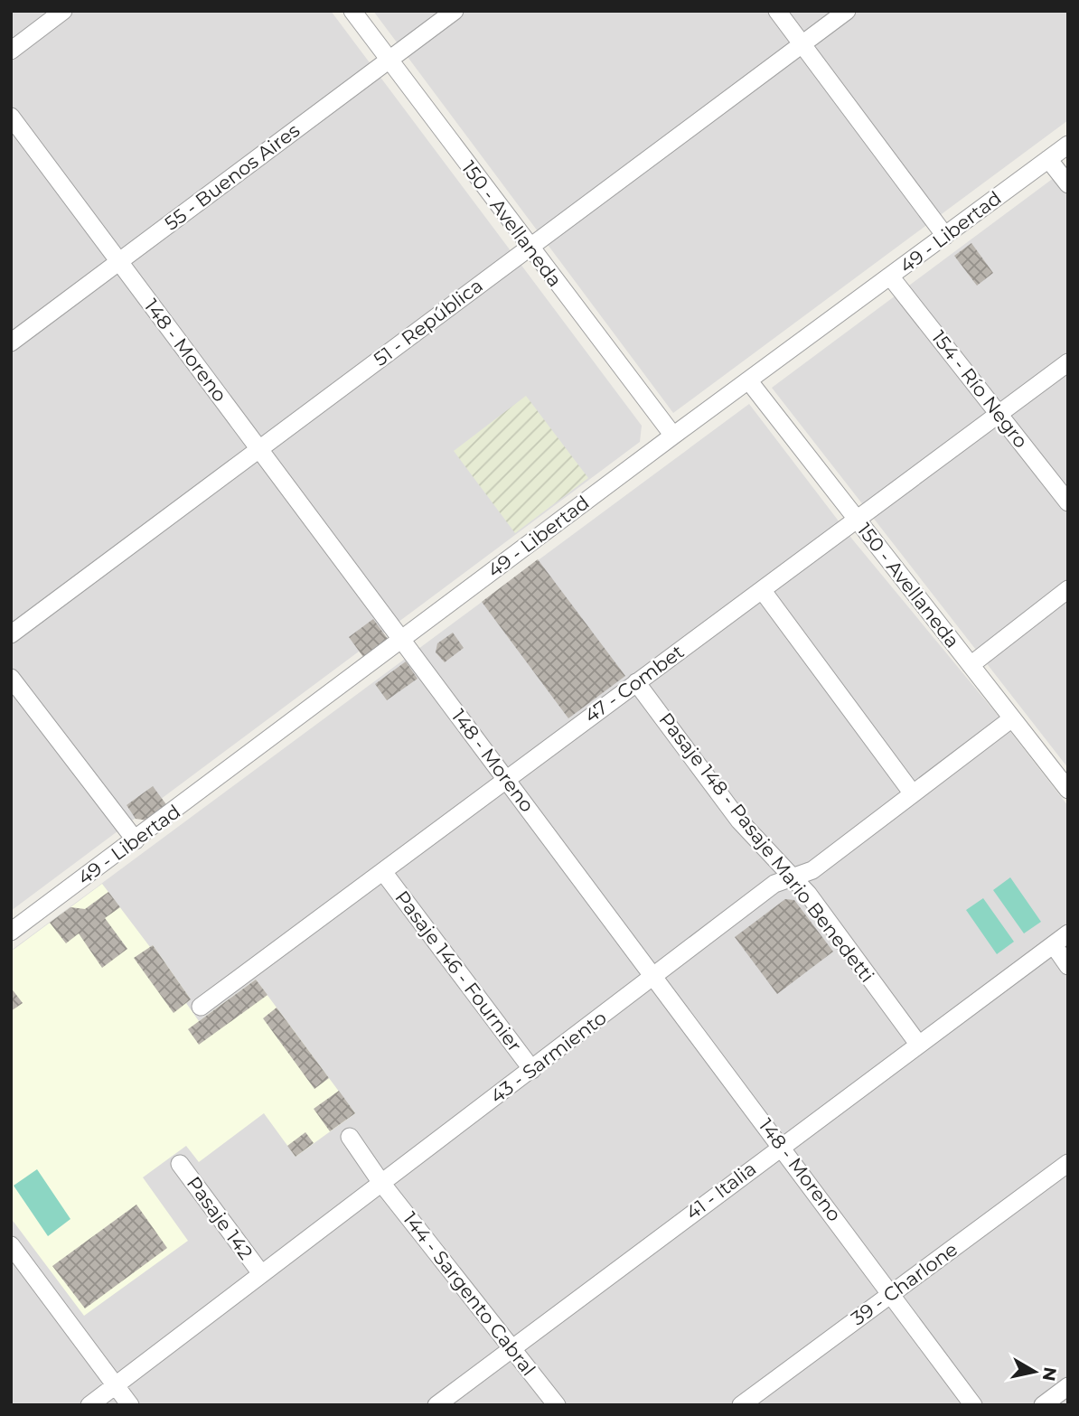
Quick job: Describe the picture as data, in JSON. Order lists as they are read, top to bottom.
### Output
{
  "streets": {
    "street": [
      "55 - Buenos Aires",
      "150 - Avellaneda",
      "49 - Libertad",
      "51 - República",
      "148 - Moreno",
      "154 - Río Negro",
      "47 - Combet",
      "Pasaje 148 - Pasaje Mario Benedetti",
      "Pasaje 146 - Fournier",
      "43 - Sarmiento",
      "41 - Italia",
      "Pasaje 142",
      "39 - Charlone",
      "144 - Sargento Cabral"
    ]
  },
  "crossings": [
    ["55 - Buenos Aires", "150 - Avellaneda"],
    ["55 - Buenos Aires", "148 - Moreno"],
    ["150 - Avellaneda", "49 - Libertad"],
    ["150 - Avellaneda", "51 - República"],
    ["150 - Avellaneda", "47 - Combet"],
    ["150 - Avellaneda", "43 - Sarmiento"],
    ["49 - Libertad", "148 - Moreno"],
    ["49 - Libertad", "154 - Río Negro"],
    ["51 - República", "148 - Moreno"],
    ["148 - Moreno", "47 - Combet"],
    ["148 - Moreno", "43 - Sarmiento"],
    ["148 - Moreno", "41 - Italia"],
    ["148 - Moreno", "39 - Charlone"],
    ["154 - Río Negro", "47 - Combet"],
    ["47 - Combet", "Pasaje 148 - Pasaje Mario Benedetti"],
    ["47 - Combet", "Pasaje 146 - Fournier"],
    ["Pasaje 148 - Pasaje Mario Benedetti", "43 - Sarmiento"],
    ["Pasaje 148 - Pasaje Mario Benedetti", "41 - Italia"],
    ["Pasaje 146 - Fournier", "43 - Sarmiento"],
    ["43 - Sarmiento", "Pasaje 142"],
    ["43 - Sarmiento", "144 - Sargento Cabral"],
    ["41 - Italia", "144 - Sargento Cabral"]
  ],
  "north": "right"
}
